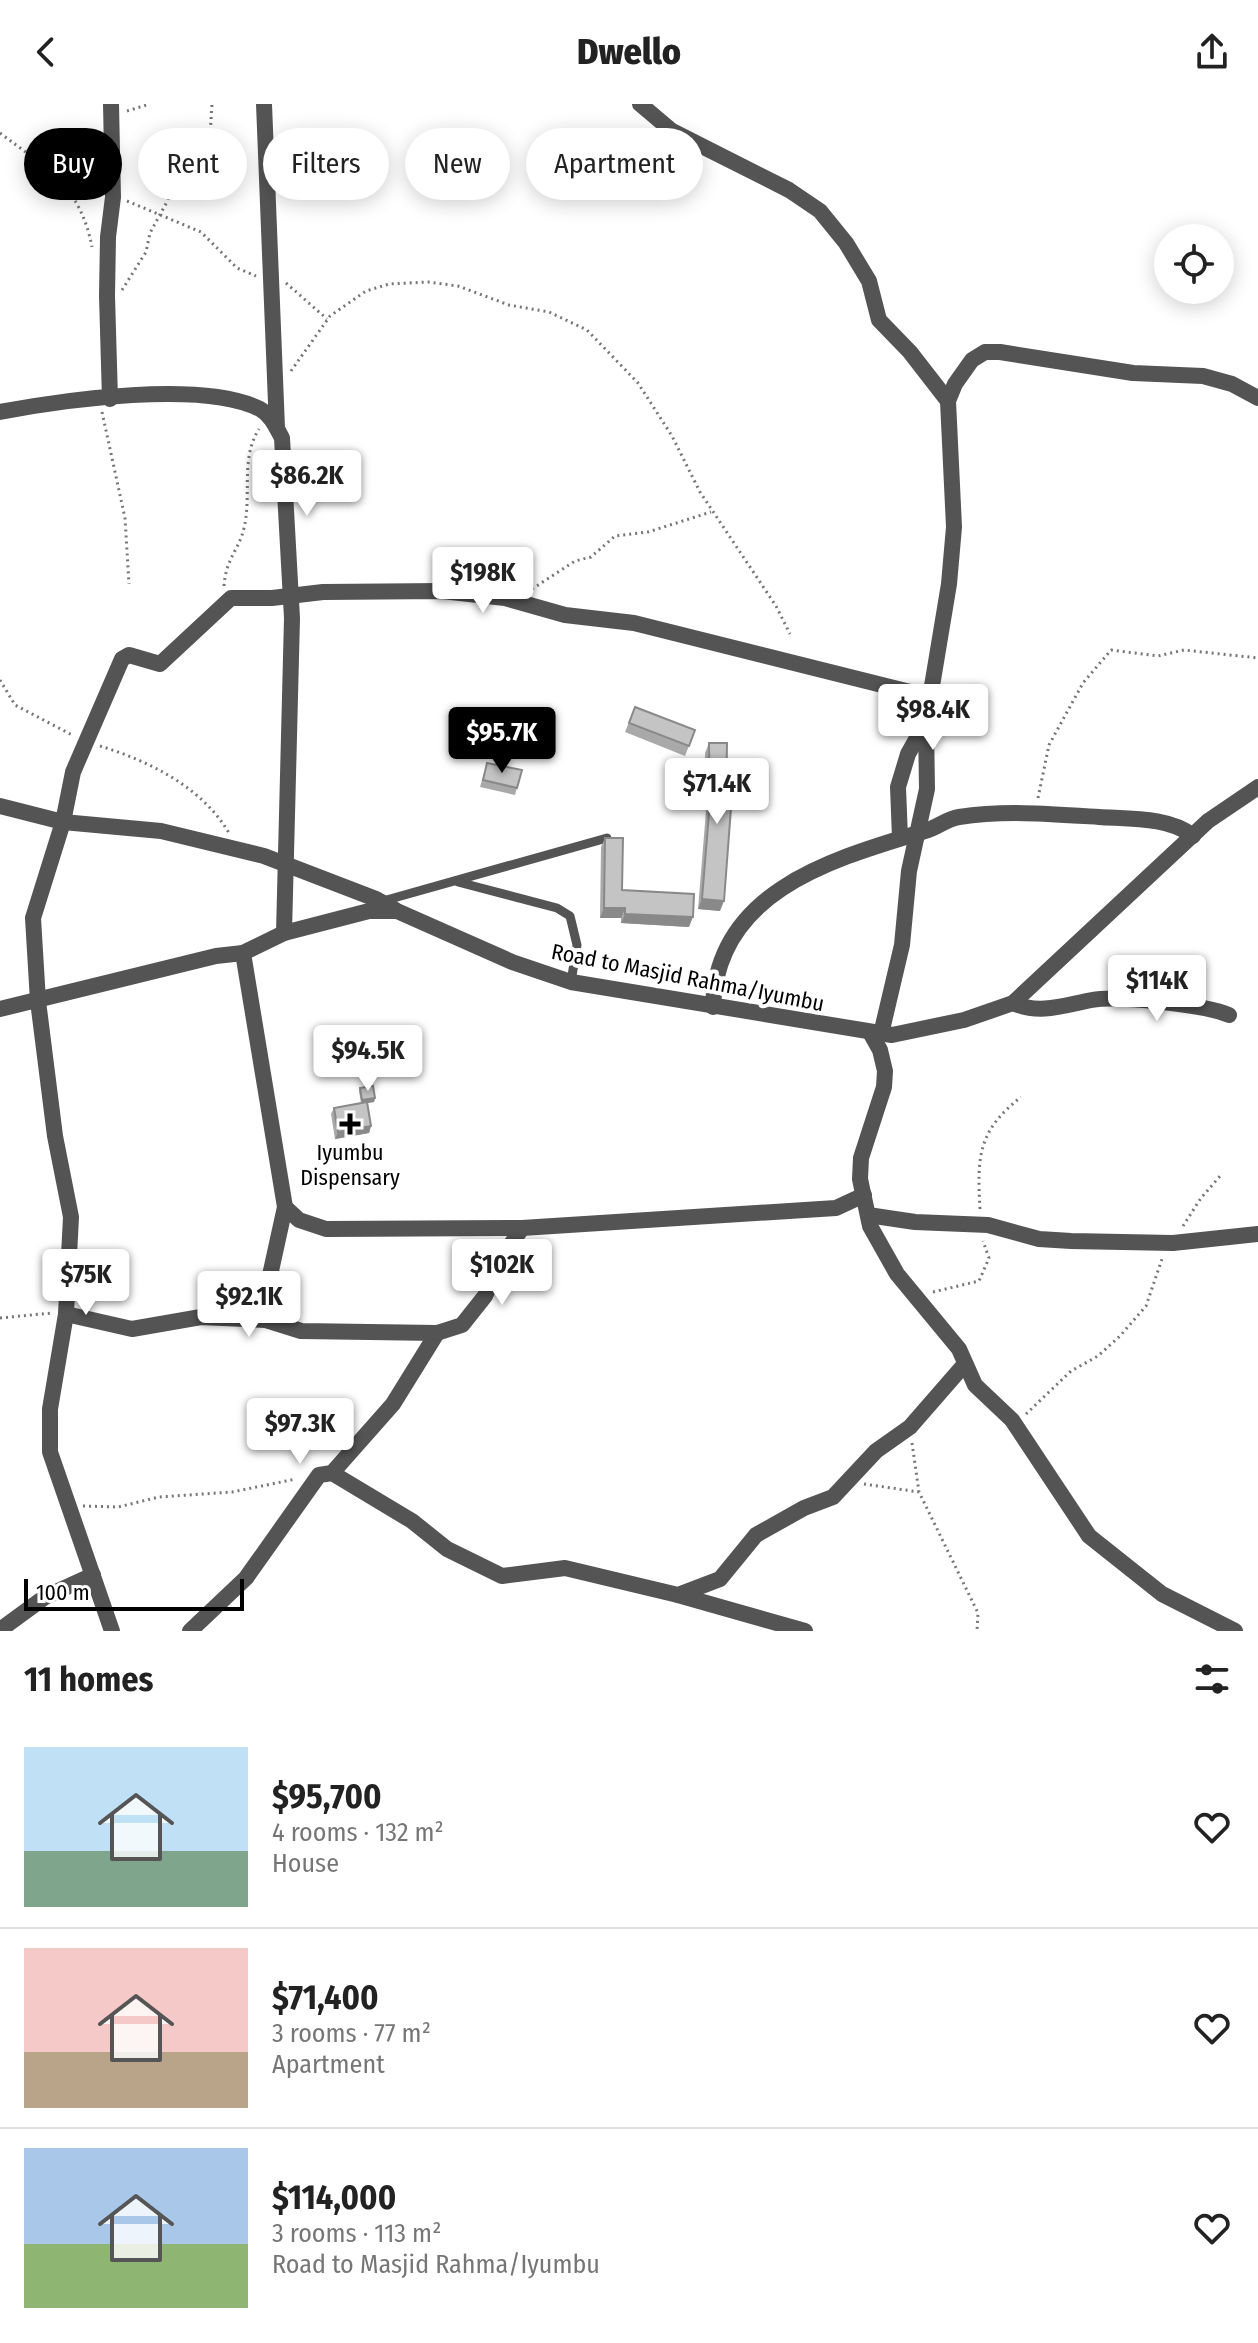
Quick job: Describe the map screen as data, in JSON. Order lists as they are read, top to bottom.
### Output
{
  "streets": {
    "street": ["Road to Masjid Rahma/Iyumbu"]
  },
  "places": {
    "health": ["Iyumbu Dispensary"]
  },
  "scale_bar": "100 m",
  "page": {
    "header": "Dwello",
    "chip": [
      "Buy",
      "Rent",
      "Filters",
      "New",
      "Apartment"
    ],
    "price": [
      "$86.2K",
      "$198K",
      "$98.4K",
      "$95.7K",
      "$71.4K",
      "$114K",
      "$94.5K",
      "$102K",
      "$75K",
      "$92.1K",
      "$97.3K"
    ],
    "scale": "100 m",
    "heading": "11 homes",
    "list": [
      {
        "name": "$95,700",
        "note": "4 rooms · 132 m² · House"
      },
      {
        "name": "$71,400",
        "note": "3 rooms · 77 m² · Apartment"
      },
      {
        "name": "$114,000",
        "note": "3 rooms · 113 m² · Road to Masjid Rahma/Iyumbu"
      }
    ]
  }
}
